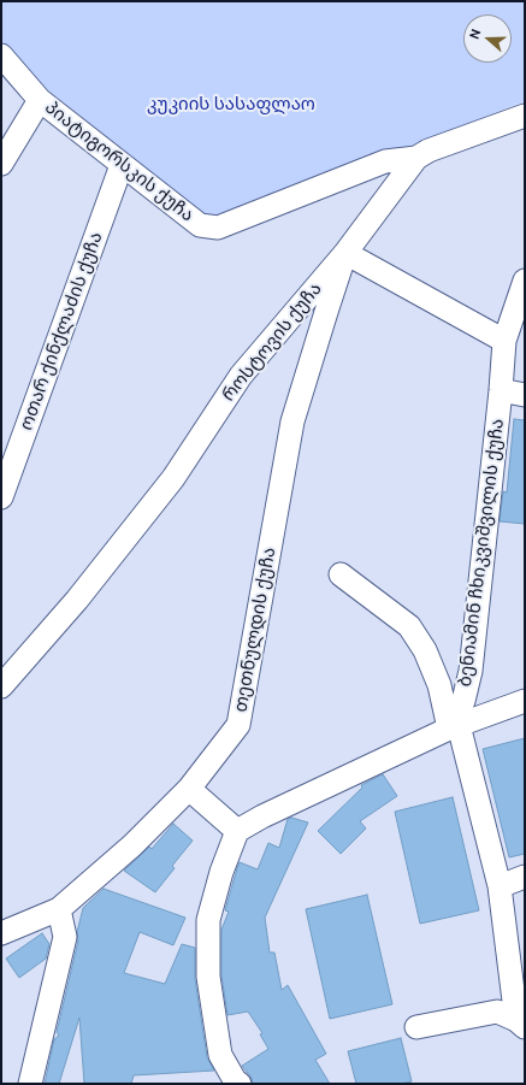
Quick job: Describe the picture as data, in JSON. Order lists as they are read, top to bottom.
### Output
{
  "streets": {
    "street": [
      "პიატიგორსკის ქუჩა",
      "ოთარ ქინქლაძის ქუჩა",
      "როსტოვის ქუჩა",
      "ბენიამინ ჩხიკვიშვილის ქუჩა",
      "თეთნულდის ქუჩა"
    ]
  },
  "crossings": [
    ["პიატიგორსკის ქუჩა", "ოთარ ქინქლაძის ქუჩა"],
    ["პიატიგორსკის ქუჩა", "როსტოვის ქუჩა"],
    ["როსტოვის ქუჩა", "თეთნულდის ქუჩა"]
  ],
  "parks": ["კუკიის სასაფლაო"],
  "north": "left"
}
